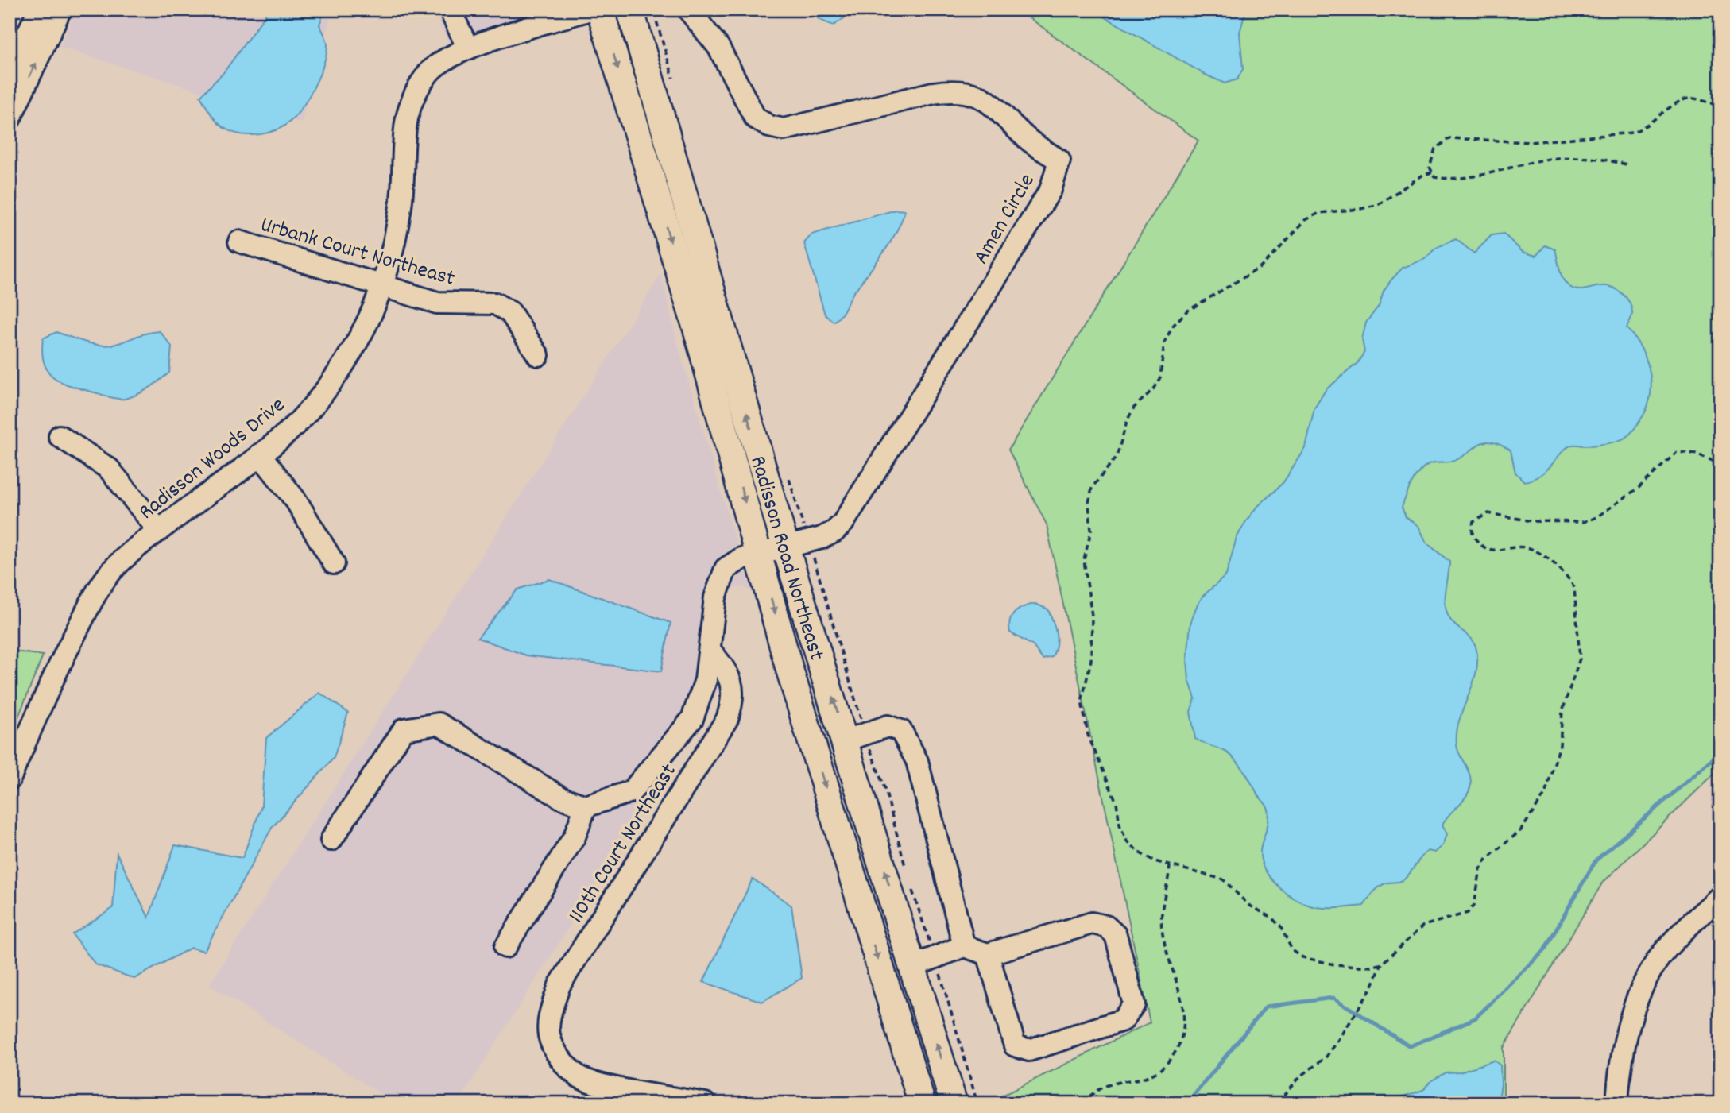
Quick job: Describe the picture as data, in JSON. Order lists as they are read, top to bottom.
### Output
{
  "streets": {
    "main road": ["Radisson Road Northeast"],
    "street": [
      "Amen Circle",
      "Urbank Court Northeast",
      "Radisson Woods Drive",
      "110th Court Northeast"
    ]
  },
  "crossings": [
    ["Amen Circle", "Radisson Road Northeast"],
    ["Urbank Court Northeast", "Radisson Woods Drive"]
  ]
}
